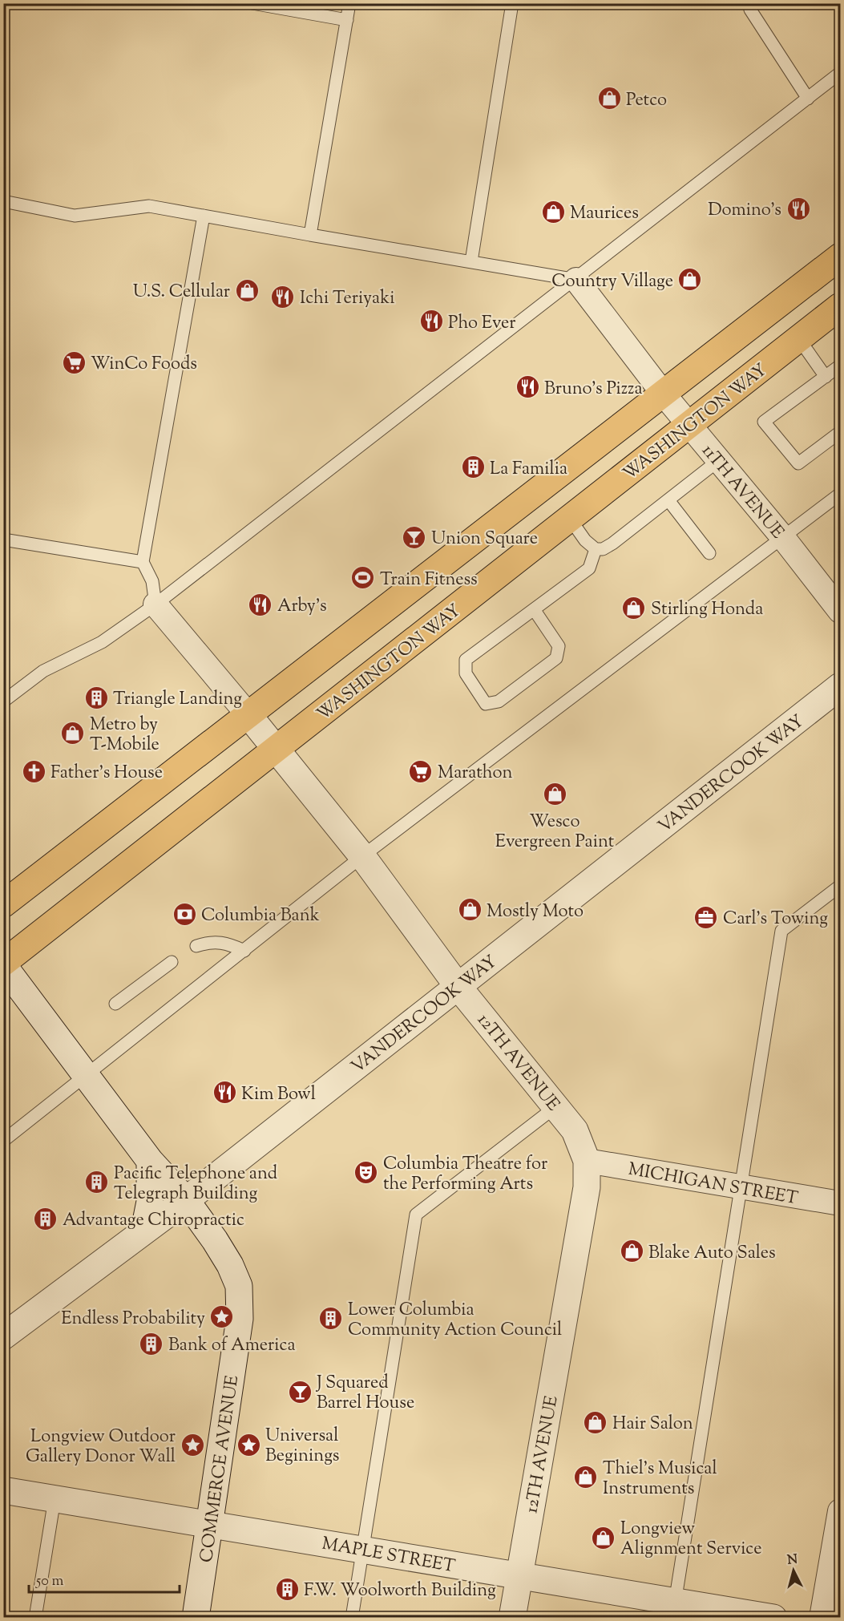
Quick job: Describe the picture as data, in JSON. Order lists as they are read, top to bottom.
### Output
{
  "streets": {
    "main road": ["WASHINGTON WAY"],
    "street": [
      "11TH AVENUE",
      "VANDERCOOK WAY",
      "12TH AVENUE",
      "MICHIGAN STREET",
      "COMMERCE AVENUE",
      "MAPLE STREET"
    ]
  },
  "crossings": [
    ["WASHINGTON WAY", "11TH AVENUE"],
    ["WASHINGTON WAY", "12TH AVENUE"],
    ["WASHINGTON WAY", "COMMERCE AVENUE"],
    ["VANDERCOOK WAY", "12TH AVENUE"],
    ["VANDERCOOK WAY", "COMMERCE AVENUE"],
    ["12TH AVENUE", "MICHIGAN STREET"],
    ["12TH AVENUE", "MAPLE STREET"],
    ["COMMERCE AVENUE", "MAPLE STREET"]
  ],
  "places": {
    "shop": [
      "Petco",
      "Maurices",
      "Country Village",
      "U.S. Cellular",
      "Stirling Honda",
      "Metro by T-Mobile",
      "Wesco Evergreen Paint",
      "Mostly Moto",
      "Blake Auto Sales",
      "Hair Salon",
      "Thiel's Musical Instruments",
      "Longview Alignment Service"
    ],
    "restaurant": [
      "Domino's",
      "Ichi Teriyaki",
      "Pho Ever",
      "Bruno's Pizza",
      "Arby's",
      "Kim Bowl"
    ],
    "supermarket": ["WinCo Foods", "Marathon"],
    "building": [
      "La Familia",
      "Triangle Landing",
      "Pacific Telephone and Telegraph Building",
      "Advantage Chiropractic",
      "Lower Columbia Community Action Council",
      "Bank of America",
      "F.W. Woolworth Building"
    ],
    "bar": ["Union Square", "J Squared Barrel House"],
    "sports": ["Train Fitness"],
    "church": ["Father's House"],
    "bank": ["Columbia Bank"],
    "office": ["Carl's Towing"],
    "theatre": ["Columbia Theatre for the Performing Arts"],
    "place": ["Endless Probability", "Universal Beginings", "Longview Outdoor Gallery Donor Wall"]
  },
  "scale_bar": "50 m",
  "north": "top"
}
